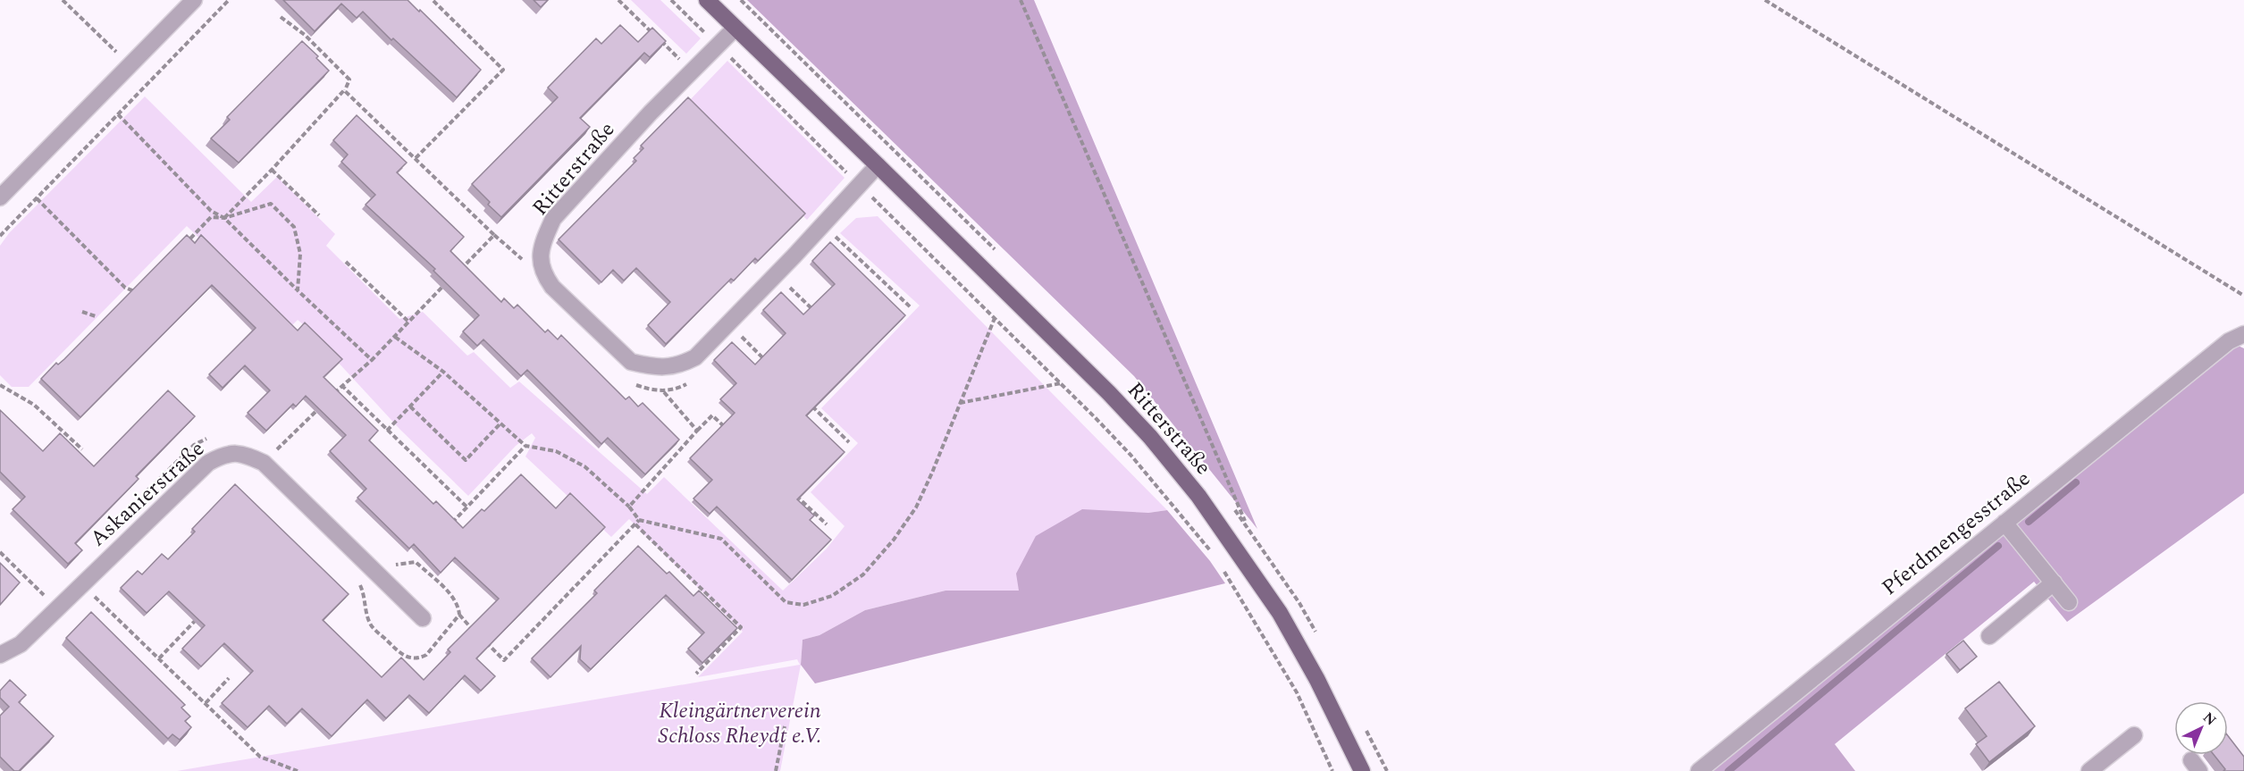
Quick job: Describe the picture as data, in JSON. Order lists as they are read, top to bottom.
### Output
{
  "streets": {
    "main road": ["Ritterstraße"],
    "street": ["Askanierstraße", "Pferdmengesstraße"]
  },
  "parks": ["Kleingärtnerverein Schloss Rheydt e.V."],
  "north": "top right"
}
